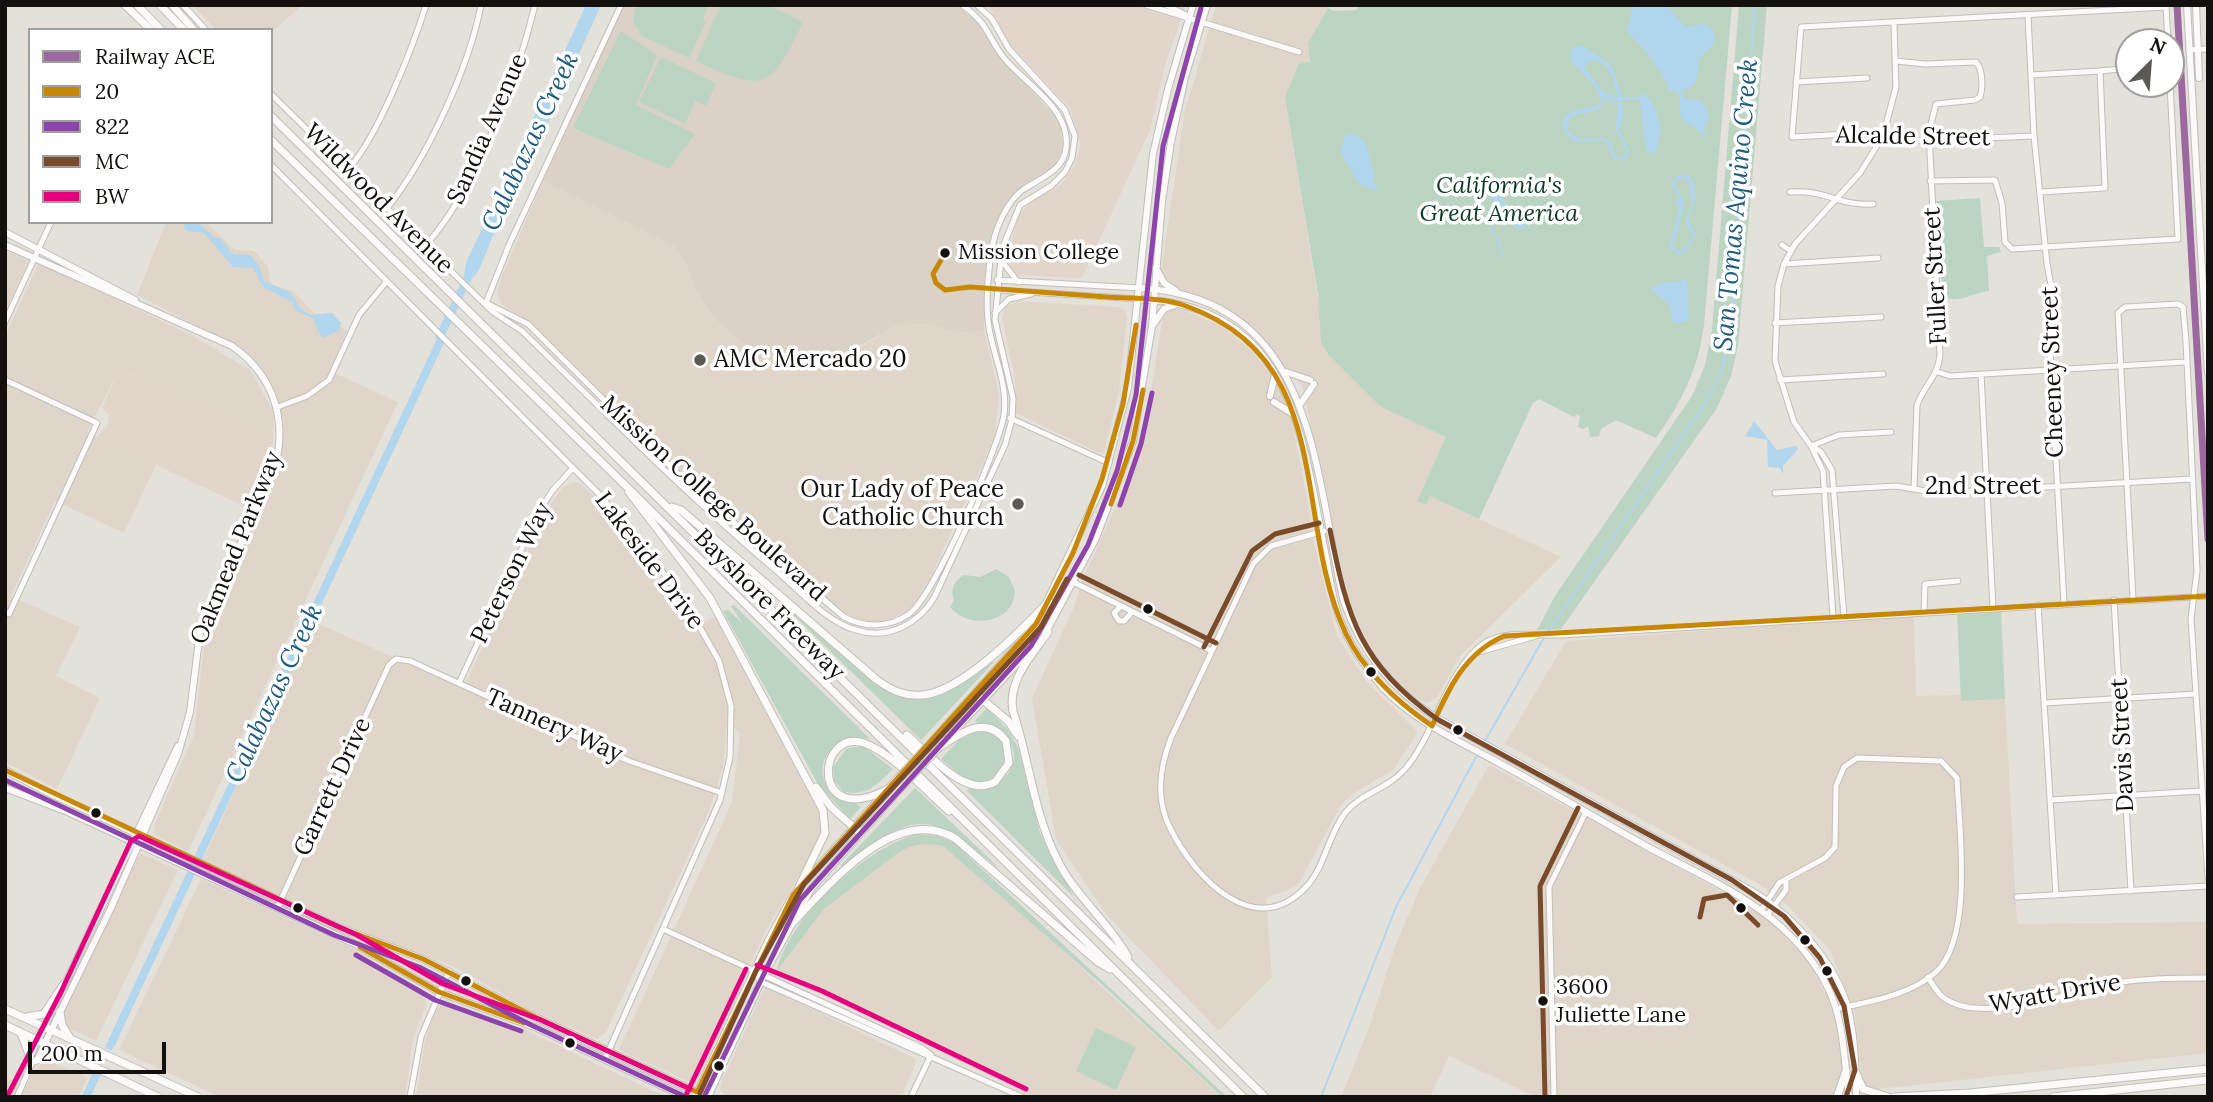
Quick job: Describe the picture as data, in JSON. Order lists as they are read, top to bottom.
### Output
{
  "streets": {
    "highway": ["Bayshore Freeway"],
    "main road": ["Oakmead Parkway"],
    "street": [
      "Sandia Avenue",
      "Alcalde Street",
      "Wildwood Avenue",
      "Fuller Street",
      "Cheeney Street",
      "2nd Street",
      "Mission College Boulevard",
      "Lakeside Drive",
      "Peterson Way",
      "Tannery Way",
      "Davis Street",
      "Garrett Drive",
      "Wyatt Drive"
    ]
  },
  "crossings": [
    ["Sandia Avenue", "Wildwood Avenue"],
    ["Alcalde Street", "Fuller Street"],
    ["Alcalde Street", "Cheeney Street"],
    ["Wildwood Avenue", "Mission College Boulevard"],
    ["Fuller Street", "2nd Street"],
    ["Cheeney Street", "2nd Street"],
    ["Lakeside Drive", "Peterson Way"],
    ["Lakeside Drive", "Tannery Way"],
    ["Peterson Way", "Tannery Way"],
    ["Tannery Way", "Garrett Drive"]
  ],
  "water": ["Calabazas Creek", "San Tomas Aquino Creek"],
  "parks": ["California's Great America"],
  "places": [
    "Mission College",
    "AMC Mercado 20",
    "Our Lady of Peace Catholic Church",
    "3600 Juliette Lane"
  ],
  "lines": [
    "rail line ACE",
    "transit line 822",
    "transit line 20",
    "transit line MC",
    "transit line BW"
  ],
  "legend": [
    "Railway ACE",
    "20",
    "822",
    "MC",
    "BW"
  ],
  "scale_bar": "200 m",
  "north": "top right"
}
